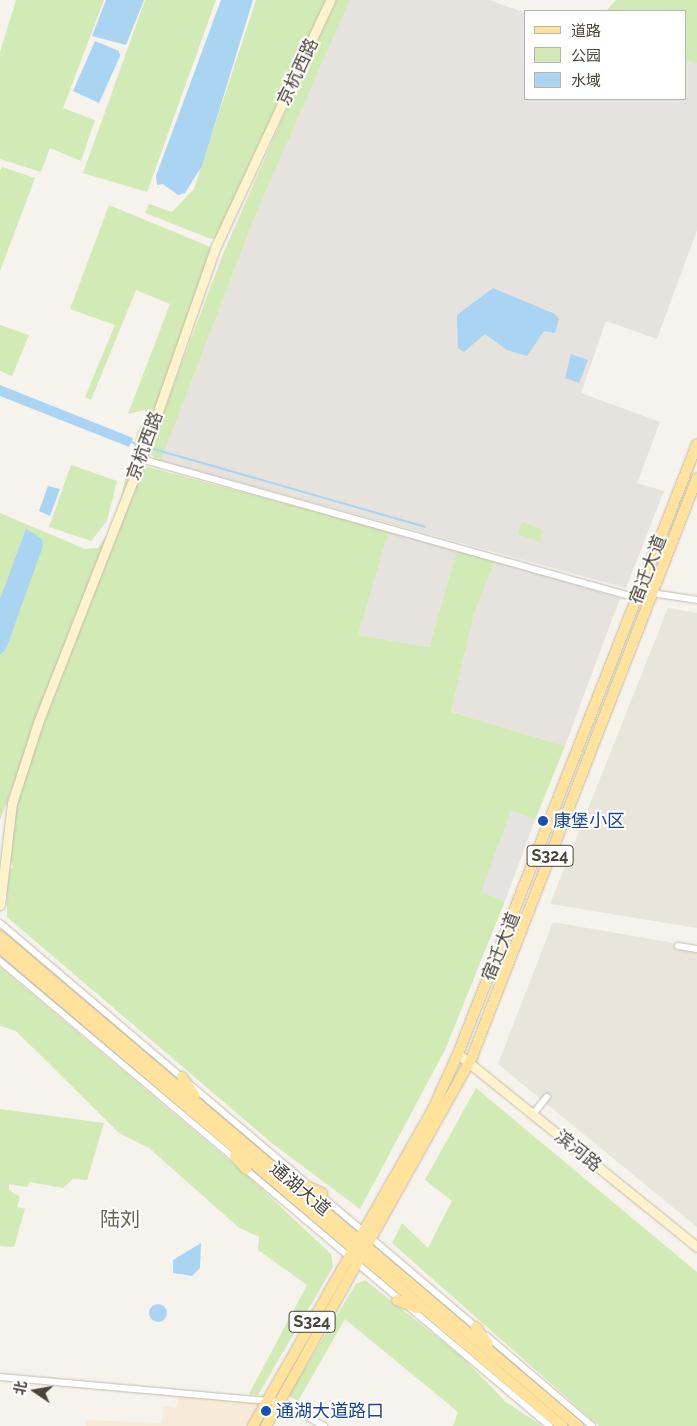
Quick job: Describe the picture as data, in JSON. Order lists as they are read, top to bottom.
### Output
{
  "streets": {
    "main road": [
      "京杭西路",
      "宿迁大道",
      "S324",
      "滨河路",
      "通湖大道"
    ]
  },
  "crossings": [
    ["宿迁大道", "滨河路"],
    ["宿迁大道", "通湖大道"]
  ],
  "districts": ["陆刘"],
  "places": ["康堡小区", "通湖大道路口"],
  "legend": ["道路", "公园", "水域"],
  "north": "left"
}
